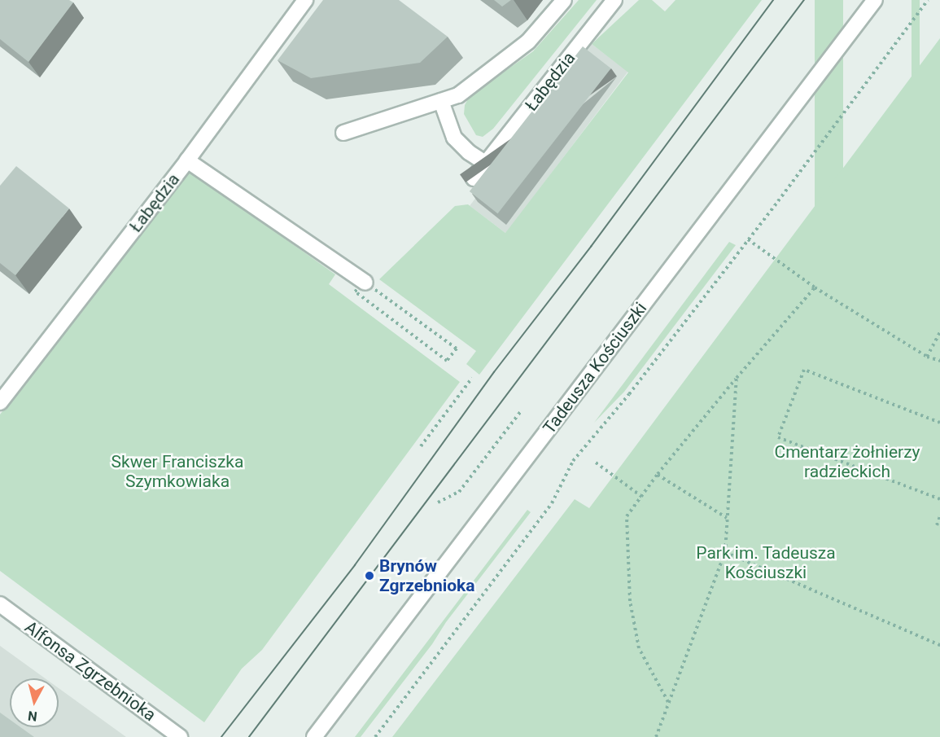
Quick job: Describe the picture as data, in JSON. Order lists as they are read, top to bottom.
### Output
{
  "streets": {
    "street": ["Łabędzia", "Tadeusza Kościuszki", "Alfonsa Zgrzebnioka"]
  },
  "parks": ["Cmentarz żołnierzy radzieckich", "Skwer Franciszka Szymkowiaka", "Park im. Tadeusza Kościuszki"],
  "places": ["Brynów Zgrzebnioka"],
  "north": "bottom"
}
